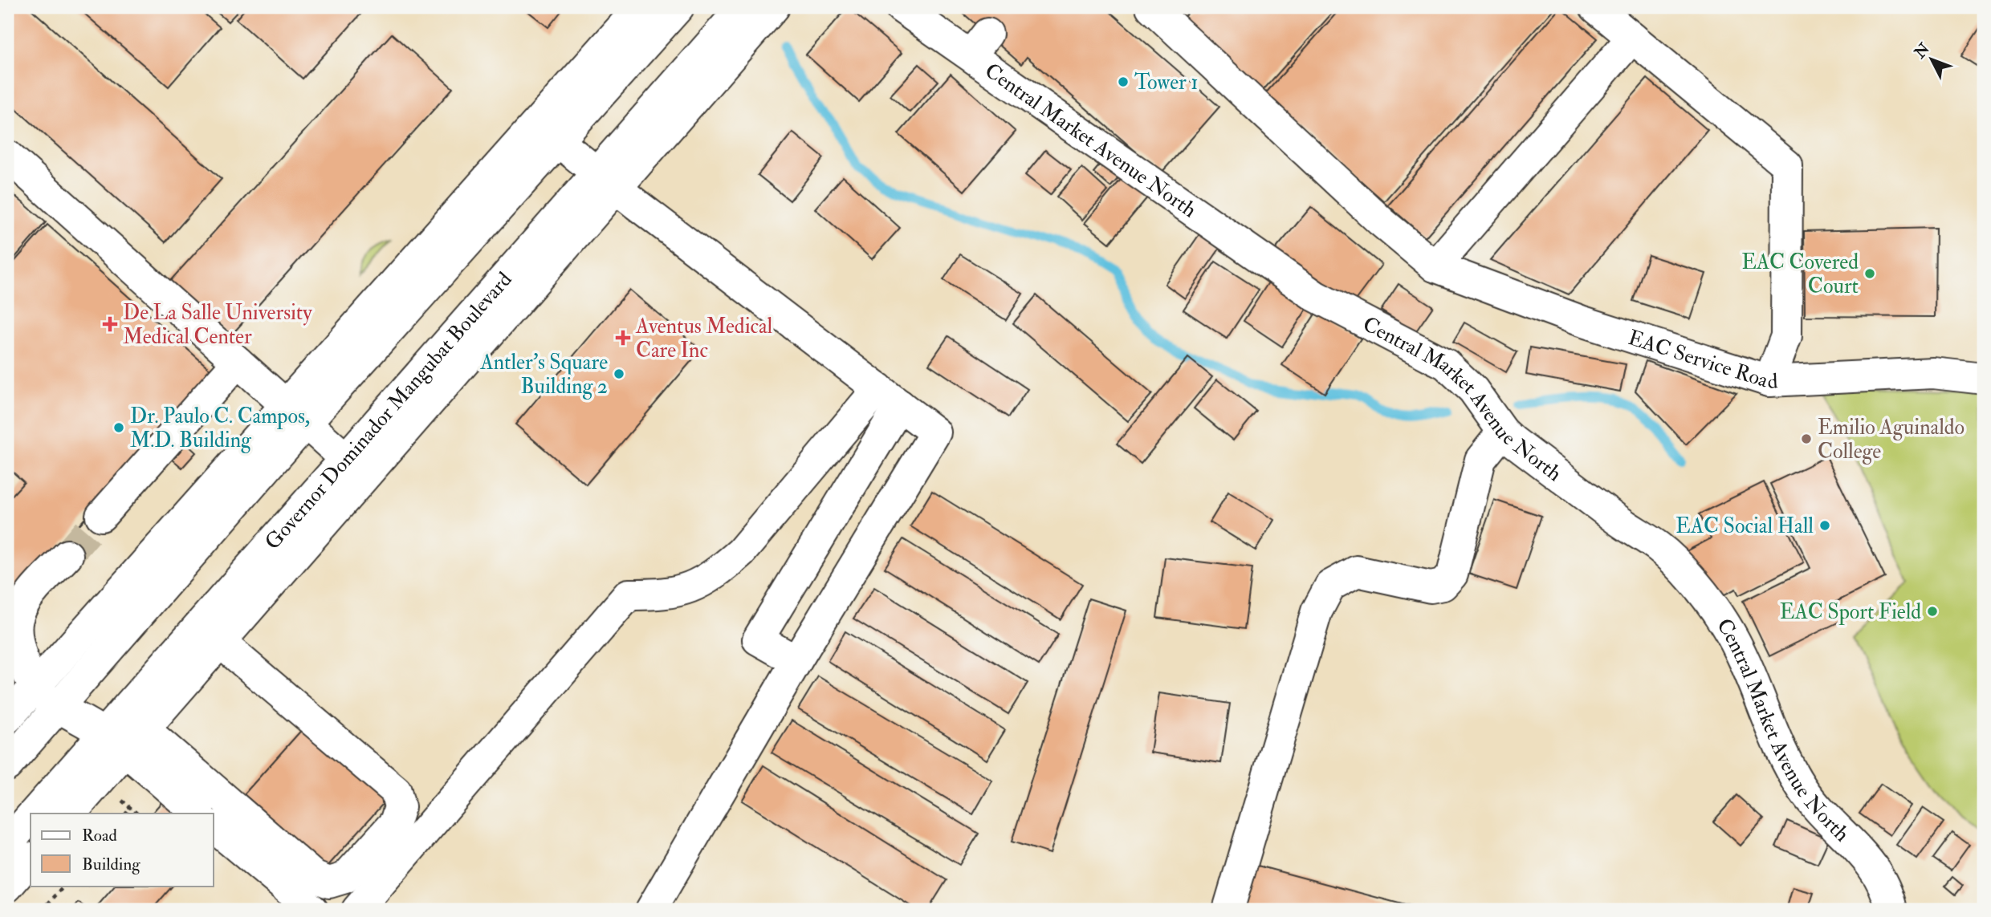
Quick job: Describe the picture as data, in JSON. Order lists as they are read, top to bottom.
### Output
{
  "streets": {
    "street": ["Central Market Avenue North", "EAC Service Road", "Governor Dominador Mangubat Boulevard"]
  },
  "places": {
    "other": [
      "Tower 1",
      "EAC Covered Court",
      "Antler's Square Building 2",
      "Dr. Paulo C. Campos, M.D. Building",
      "Emilio Aguinaldo College",
      "EAC Social Hall",
      "EAC Sport Field"
    ],
    "health": ["De La Salle University Medical Center", "Aventus Medical Care Inc"]
  },
  "legend": ["Road", "Building"],
  "north": "top left"
}
